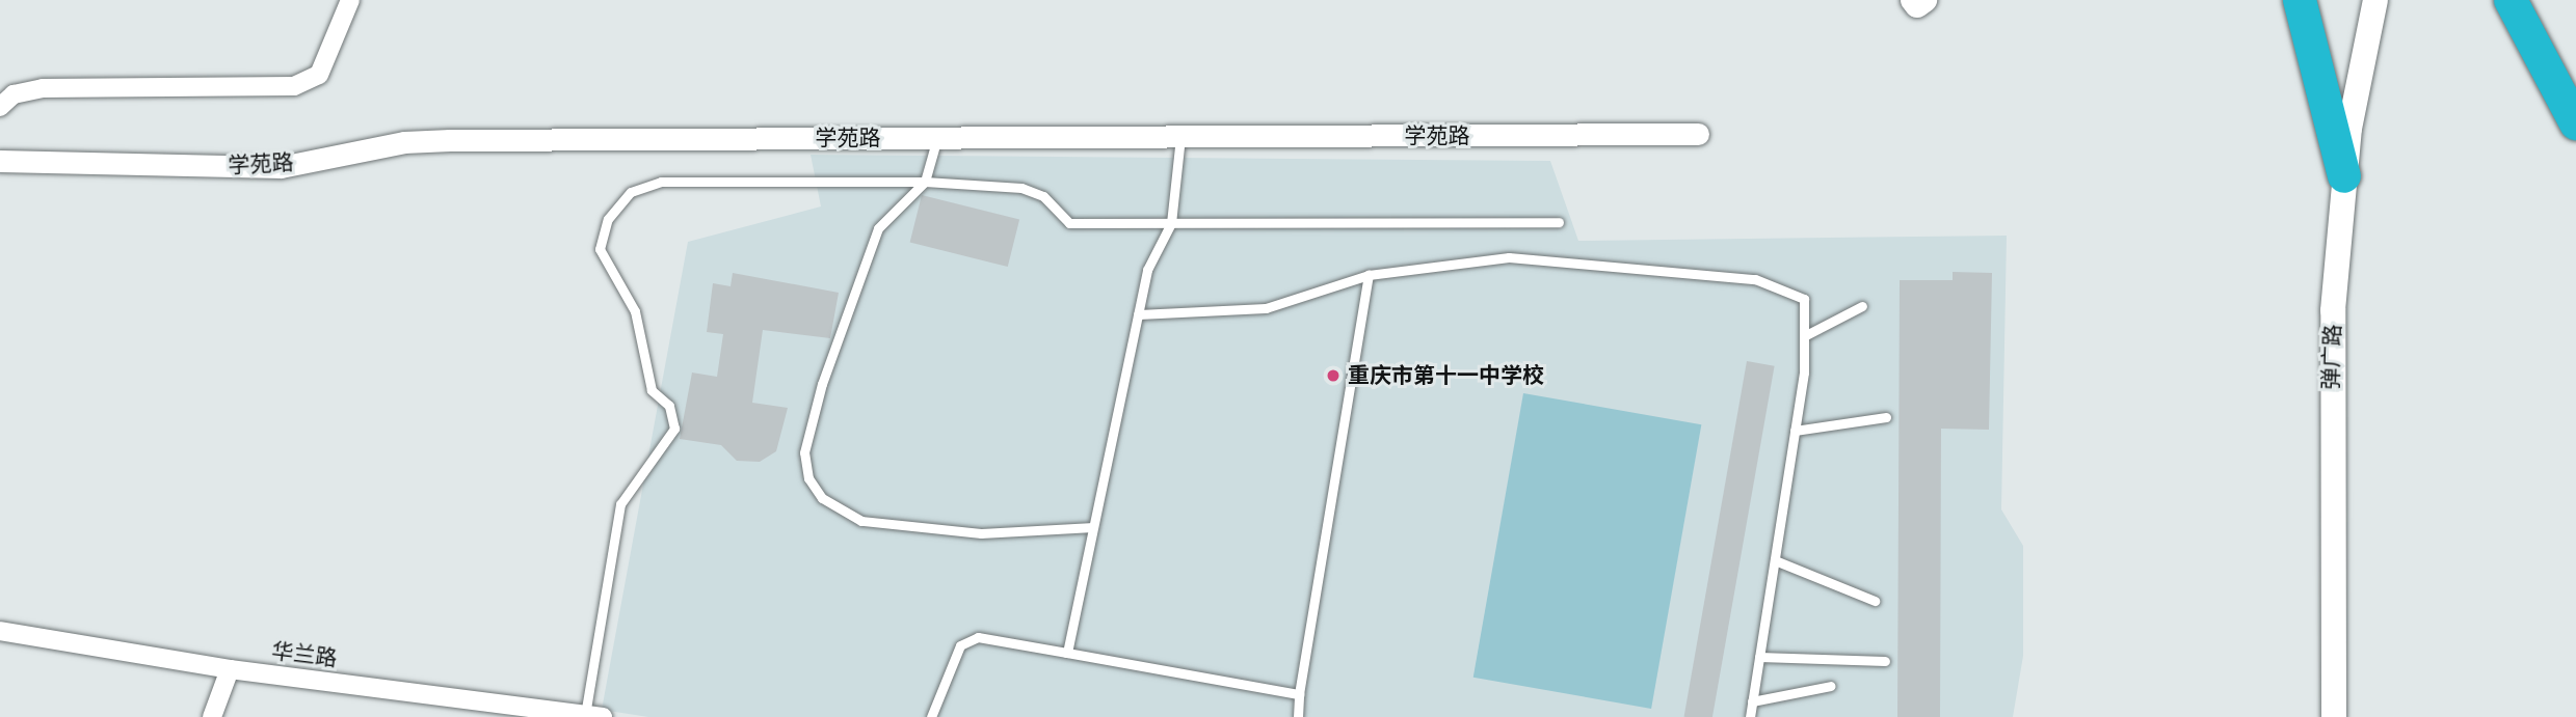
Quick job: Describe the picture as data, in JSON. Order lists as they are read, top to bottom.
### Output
{
  "streets": {
    "main road": ["弹广路"],
    "street": ["学苑路", "华兰路"]
  },
  "places": ["重庆市第十一中学校"]
}
